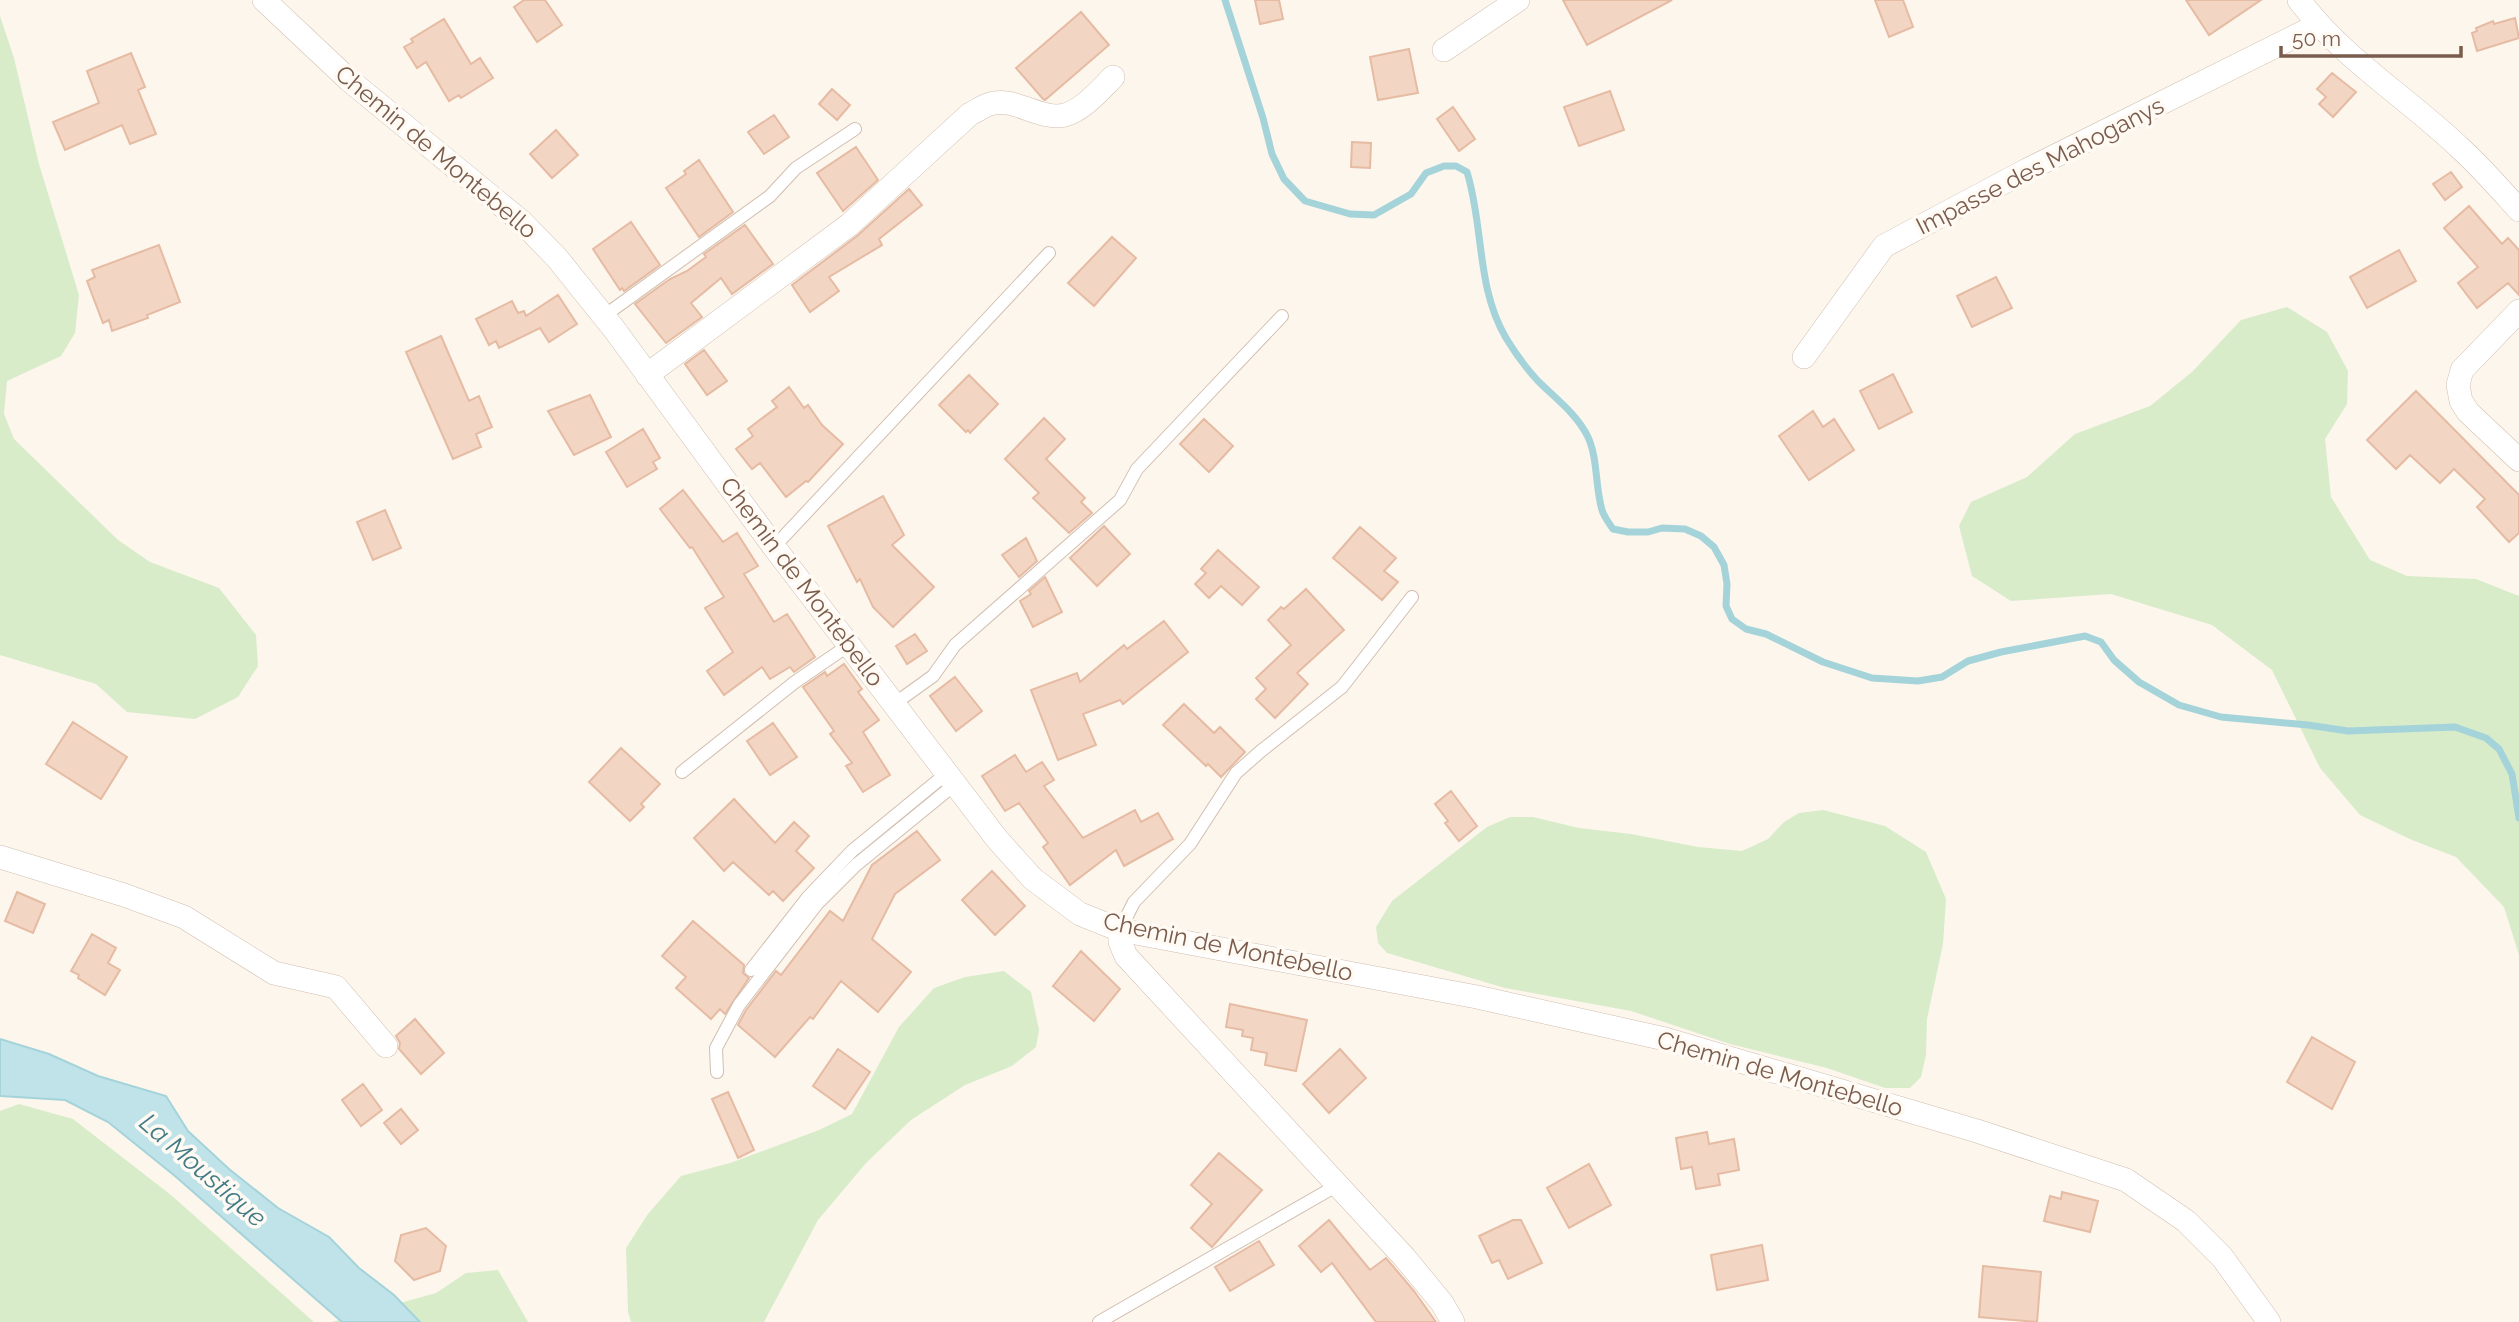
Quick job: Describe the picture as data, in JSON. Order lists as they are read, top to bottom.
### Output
{
  "streets": {
    "street": ["Chemin de Montebello", "Impasse des Mahoganys"]
  },
  "water": ["La Moustique"],
  "scale_bar": "50 m"
}
